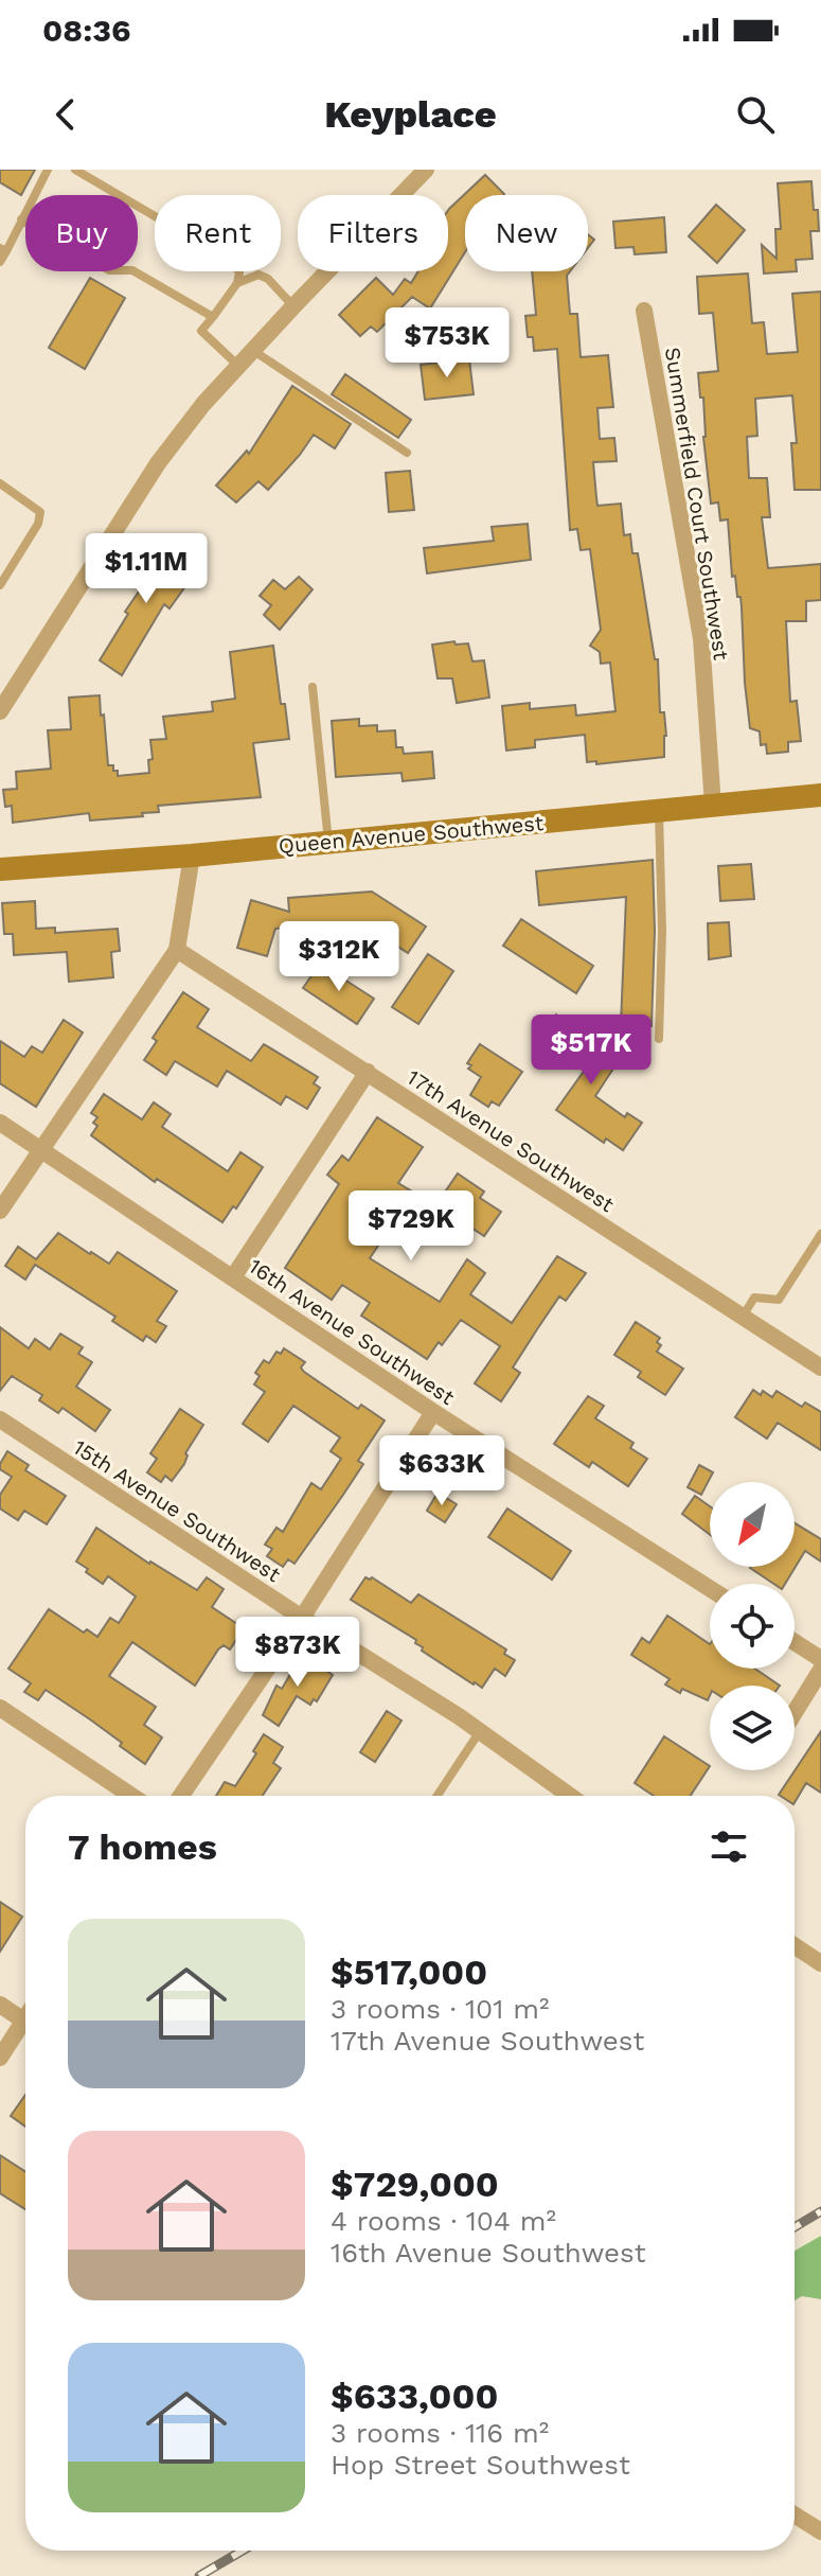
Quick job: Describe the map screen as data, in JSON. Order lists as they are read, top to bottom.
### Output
{
  "streets": {
    "main road": ["Queen Avenue Southwest"],
    "street": [
      "Summerfield Court Southwest",
      "17th Avenue Southwest",
      "16th Avenue Southwest",
      "15th Avenue Southwest"
    ]
  },
  "crossings": [
    ["Summerfield Court Southwest", "Queen Avenue Southwest"]
  ],
  "north": "bottom left",
  "page": {
    "status": "08:36",
    "header": "Keyplace",
    "chip": [
      "Buy",
      "Rent",
      "Filters",
      "New"
    ],
    "price": [
      "$753K",
      "$1.11M",
      "$312K",
      "$517K",
      "$729K",
      "$633K",
      "$873K"
    ],
    "heading": "7 homes",
    "list": [
      {
        "name": "$517,000",
        "note": "3 rooms · 101 m² · 17th Avenue Southwest"
      },
      {
        "name": "$729,000",
        "note": "4 rooms · 104 m² · 16th Avenue Southwest"
      },
      {
        "name": "$633,000",
        "note": "3 rooms · 116 m² · Hop Street Southwest"
      }
    ]
  }
}
